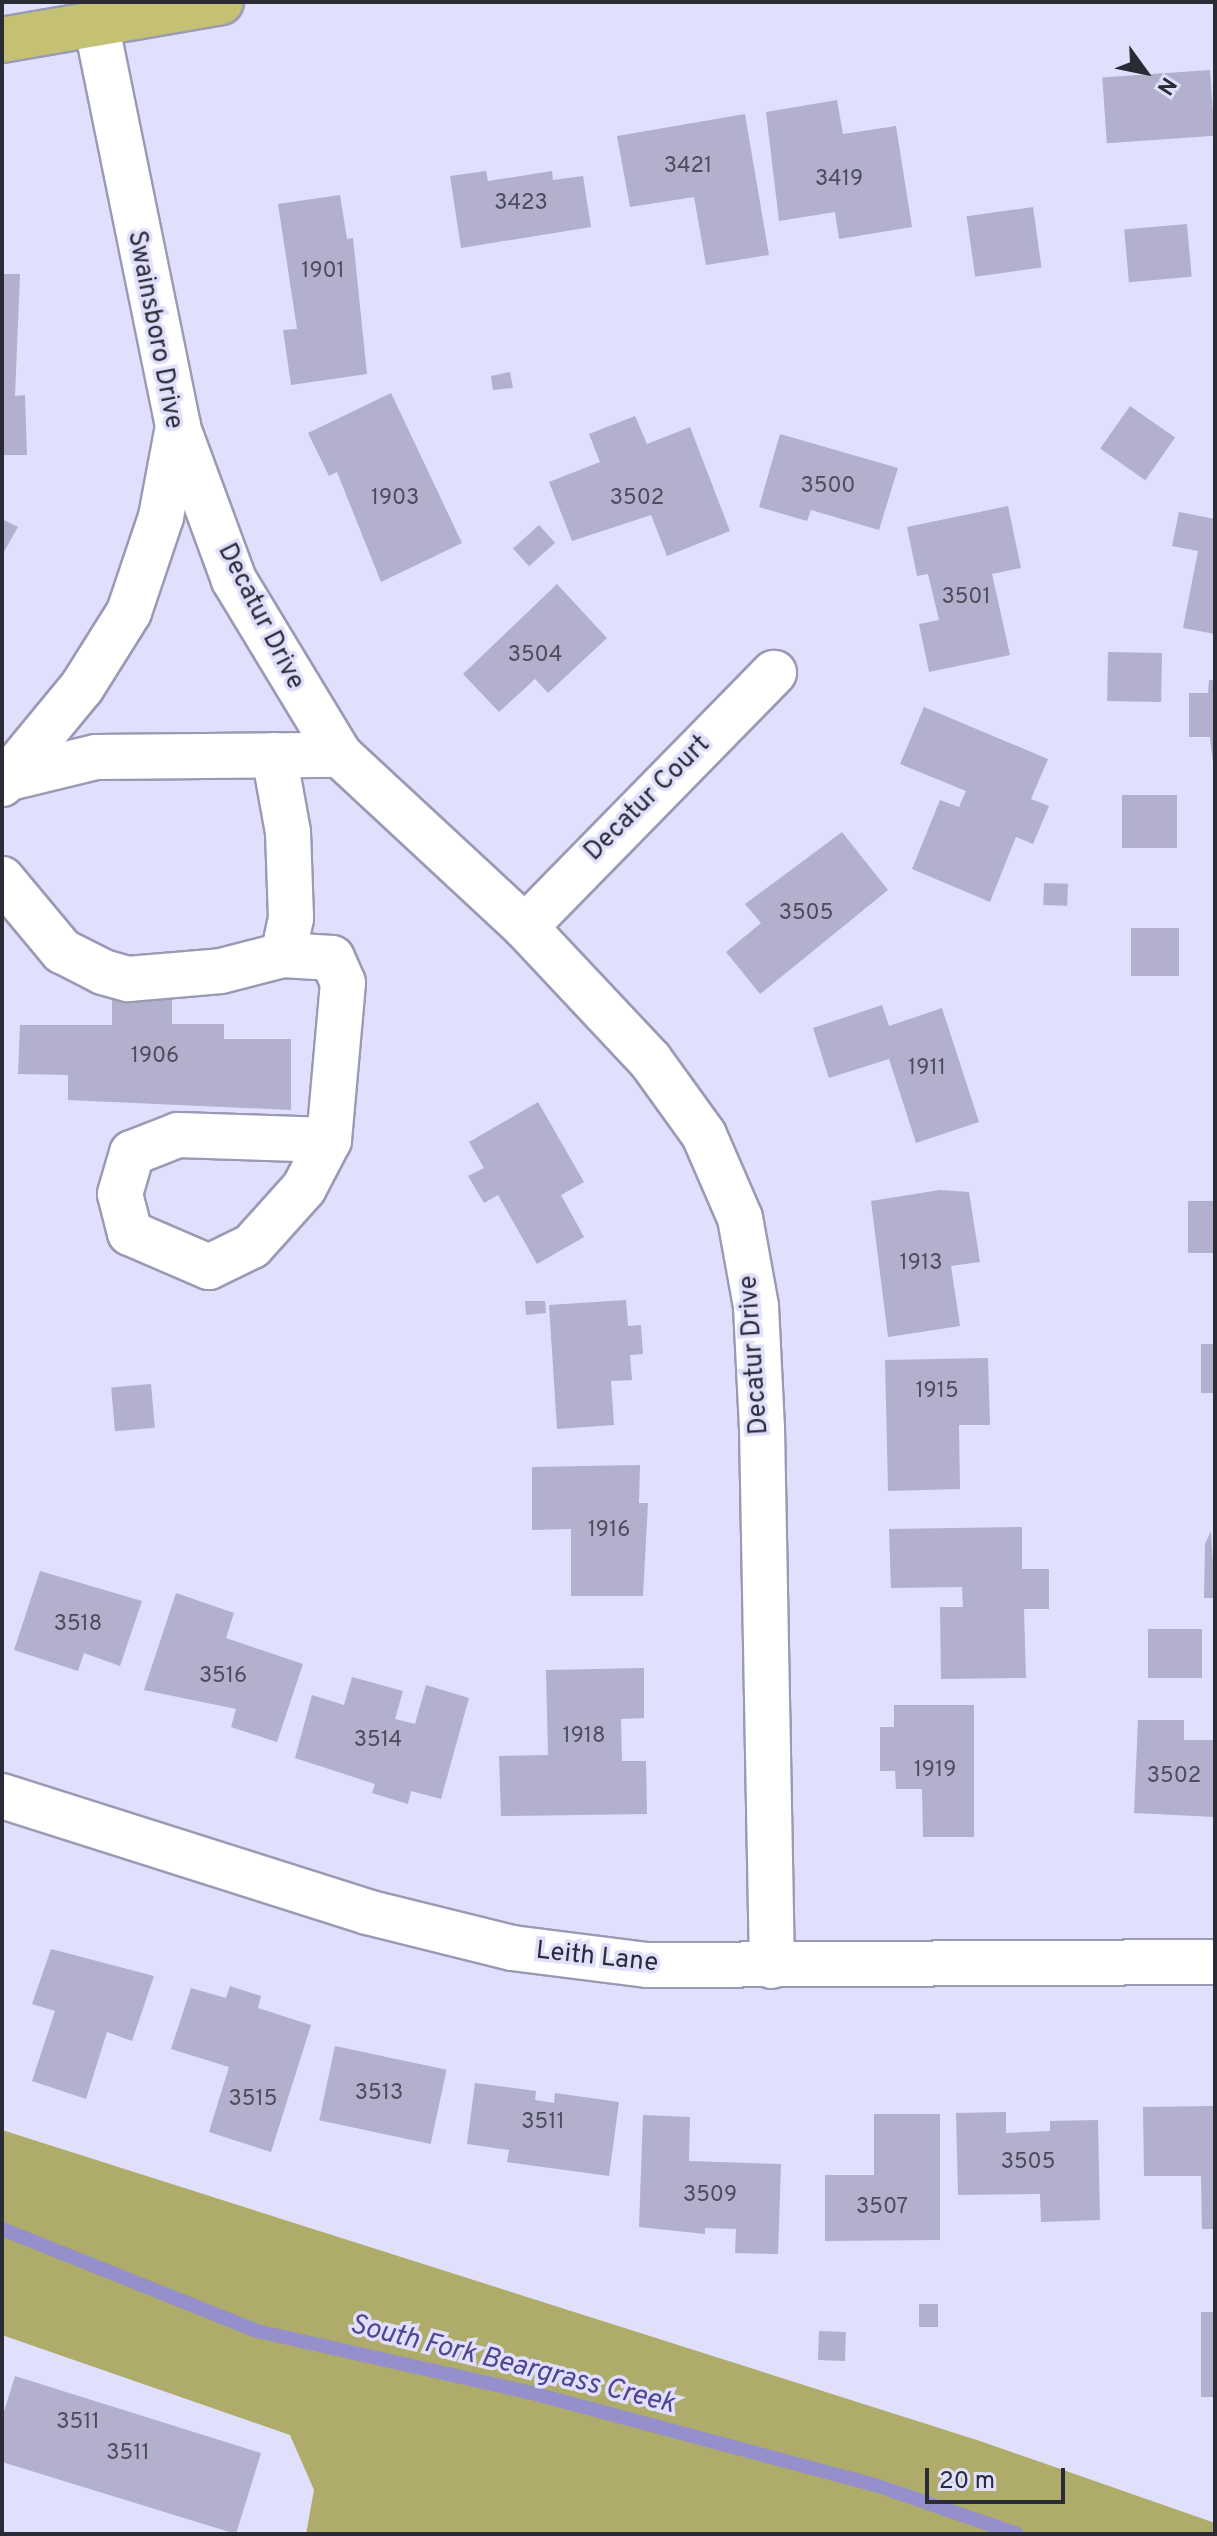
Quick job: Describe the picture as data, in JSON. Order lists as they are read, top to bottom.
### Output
{
  "streets": {
    "street": [
      "Swainsboro Drive",
      "Decatur Drive",
      "Decatur Court",
      "Leith Lane"
    ]
  },
  "crossings": [
    ["Swainsboro Drive", "Decatur Drive"],
    ["Decatur Drive", "Decatur Court"],
    ["Decatur Drive", "Leith Lane"]
  ],
  "water": ["South Fork Beargrass Creek"],
  "house_numbers": [
    "3421",
    "3419",
    "3423",
    "1901",
    "3500",
    "1903",
    "3502",
    "3501",
    "3504",
    "3505",
    "1906",
    "1911",
    "1913",
    "1915",
    "1916",
    "3518",
    "3516",
    "1918",
    "3514",
    "1919",
    "3502",
    "3513",
    "3515",
    "3511",
    "3505",
    "3509",
    "3507",
    "3511",
    "3511"
  ],
  "scale_bar": "20 m",
  "north": "bottom right"
}
